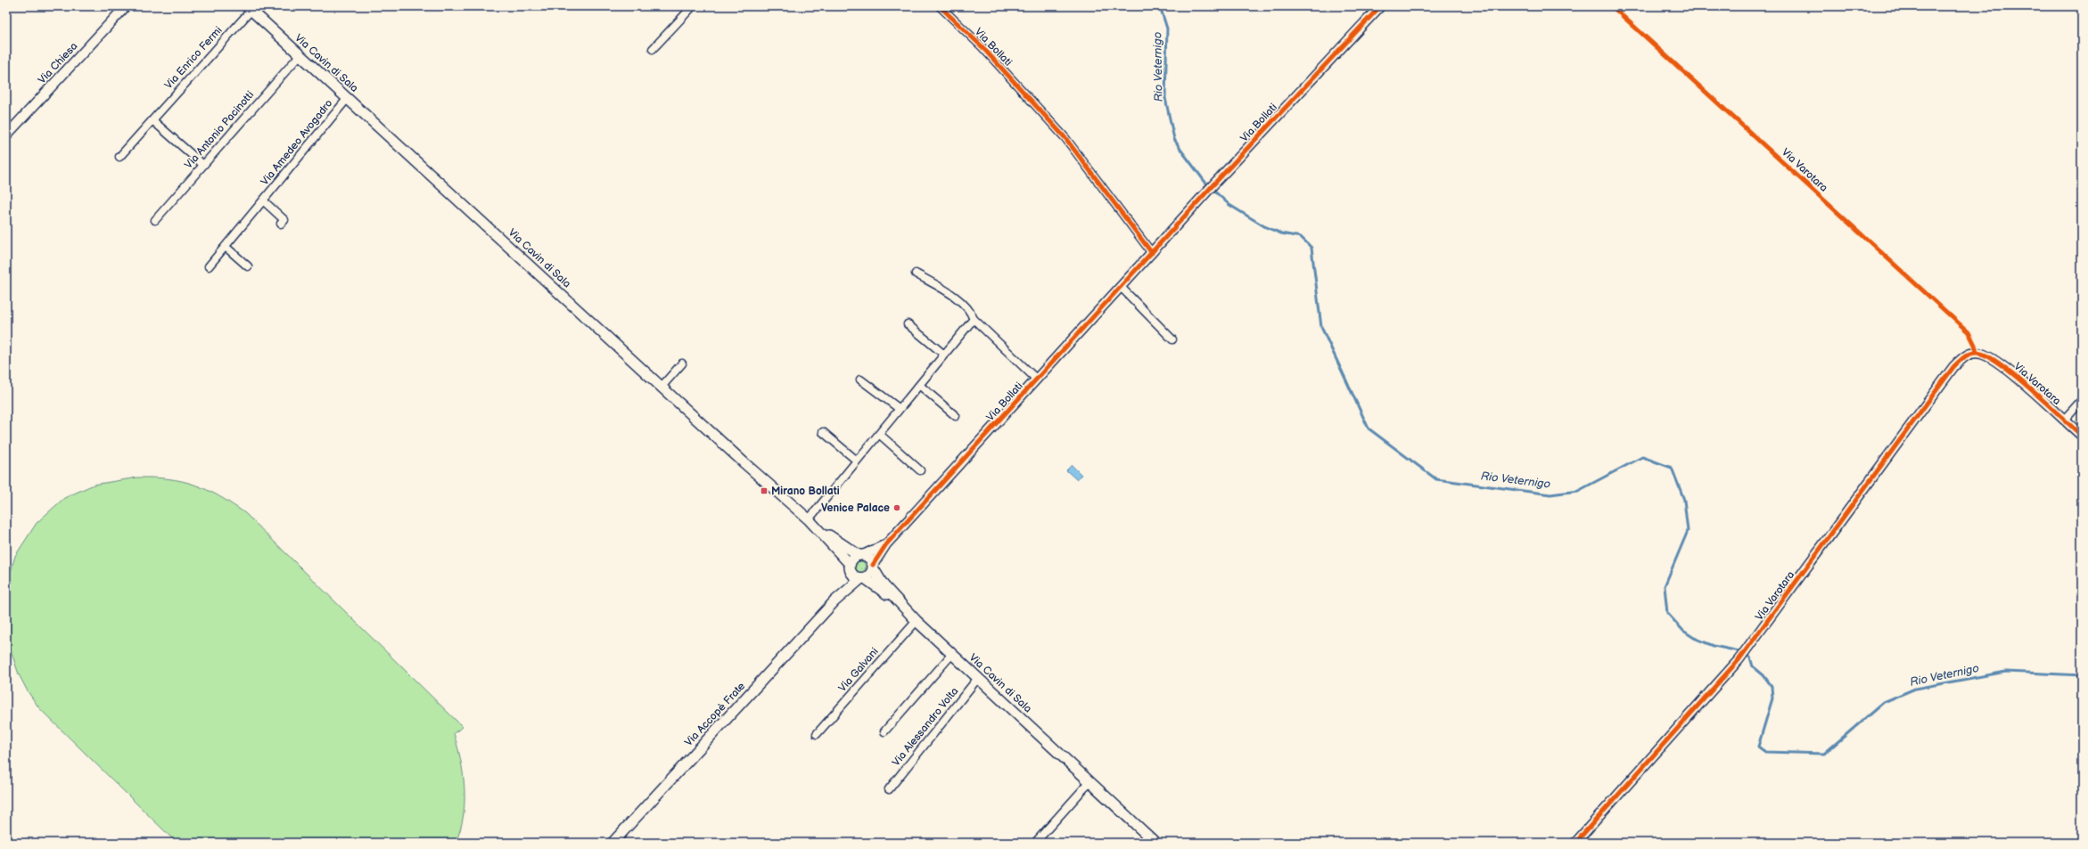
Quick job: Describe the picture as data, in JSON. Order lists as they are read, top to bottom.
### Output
{
  "streets": {
    "main road": ["Via Cavin di Sala", "Via Accopè Frate"],
    "street": [
      "Via Bollati",
      "Via Enrico Fermi",
      "Via Chiesa",
      "Via Antonio Pacinotti",
      "Via Amedeo Avogadro",
      "Via Varotara",
      "Via Galvani",
      "Via Alessandro Volta"
    ]
  },
  "crossings": [
    ["Via Bollati", "Via Cavin di Sala"],
    ["Via Bollati", "Via Accopè Frate"],
    ["Via Enrico Fermi", "Via Cavin di Sala"],
    ["Via Cavin di Sala", "Via Antonio Pacinotti"],
    ["Via Cavin di Sala", "Via Amedeo Avogadro"],
    ["Via Cavin di Sala", "Via Galvani"],
    ["Via Cavin di Sala", "Via Accopè Frate"],
    ["Via Cavin di Sala", "Via Alessandro Volta"]
  ],
  "water": ["Rio Veternigo"],
  "places": {
    "transit": ["Mirano Bollati"],
    "other": ["Venice Palace"]
  }
}
